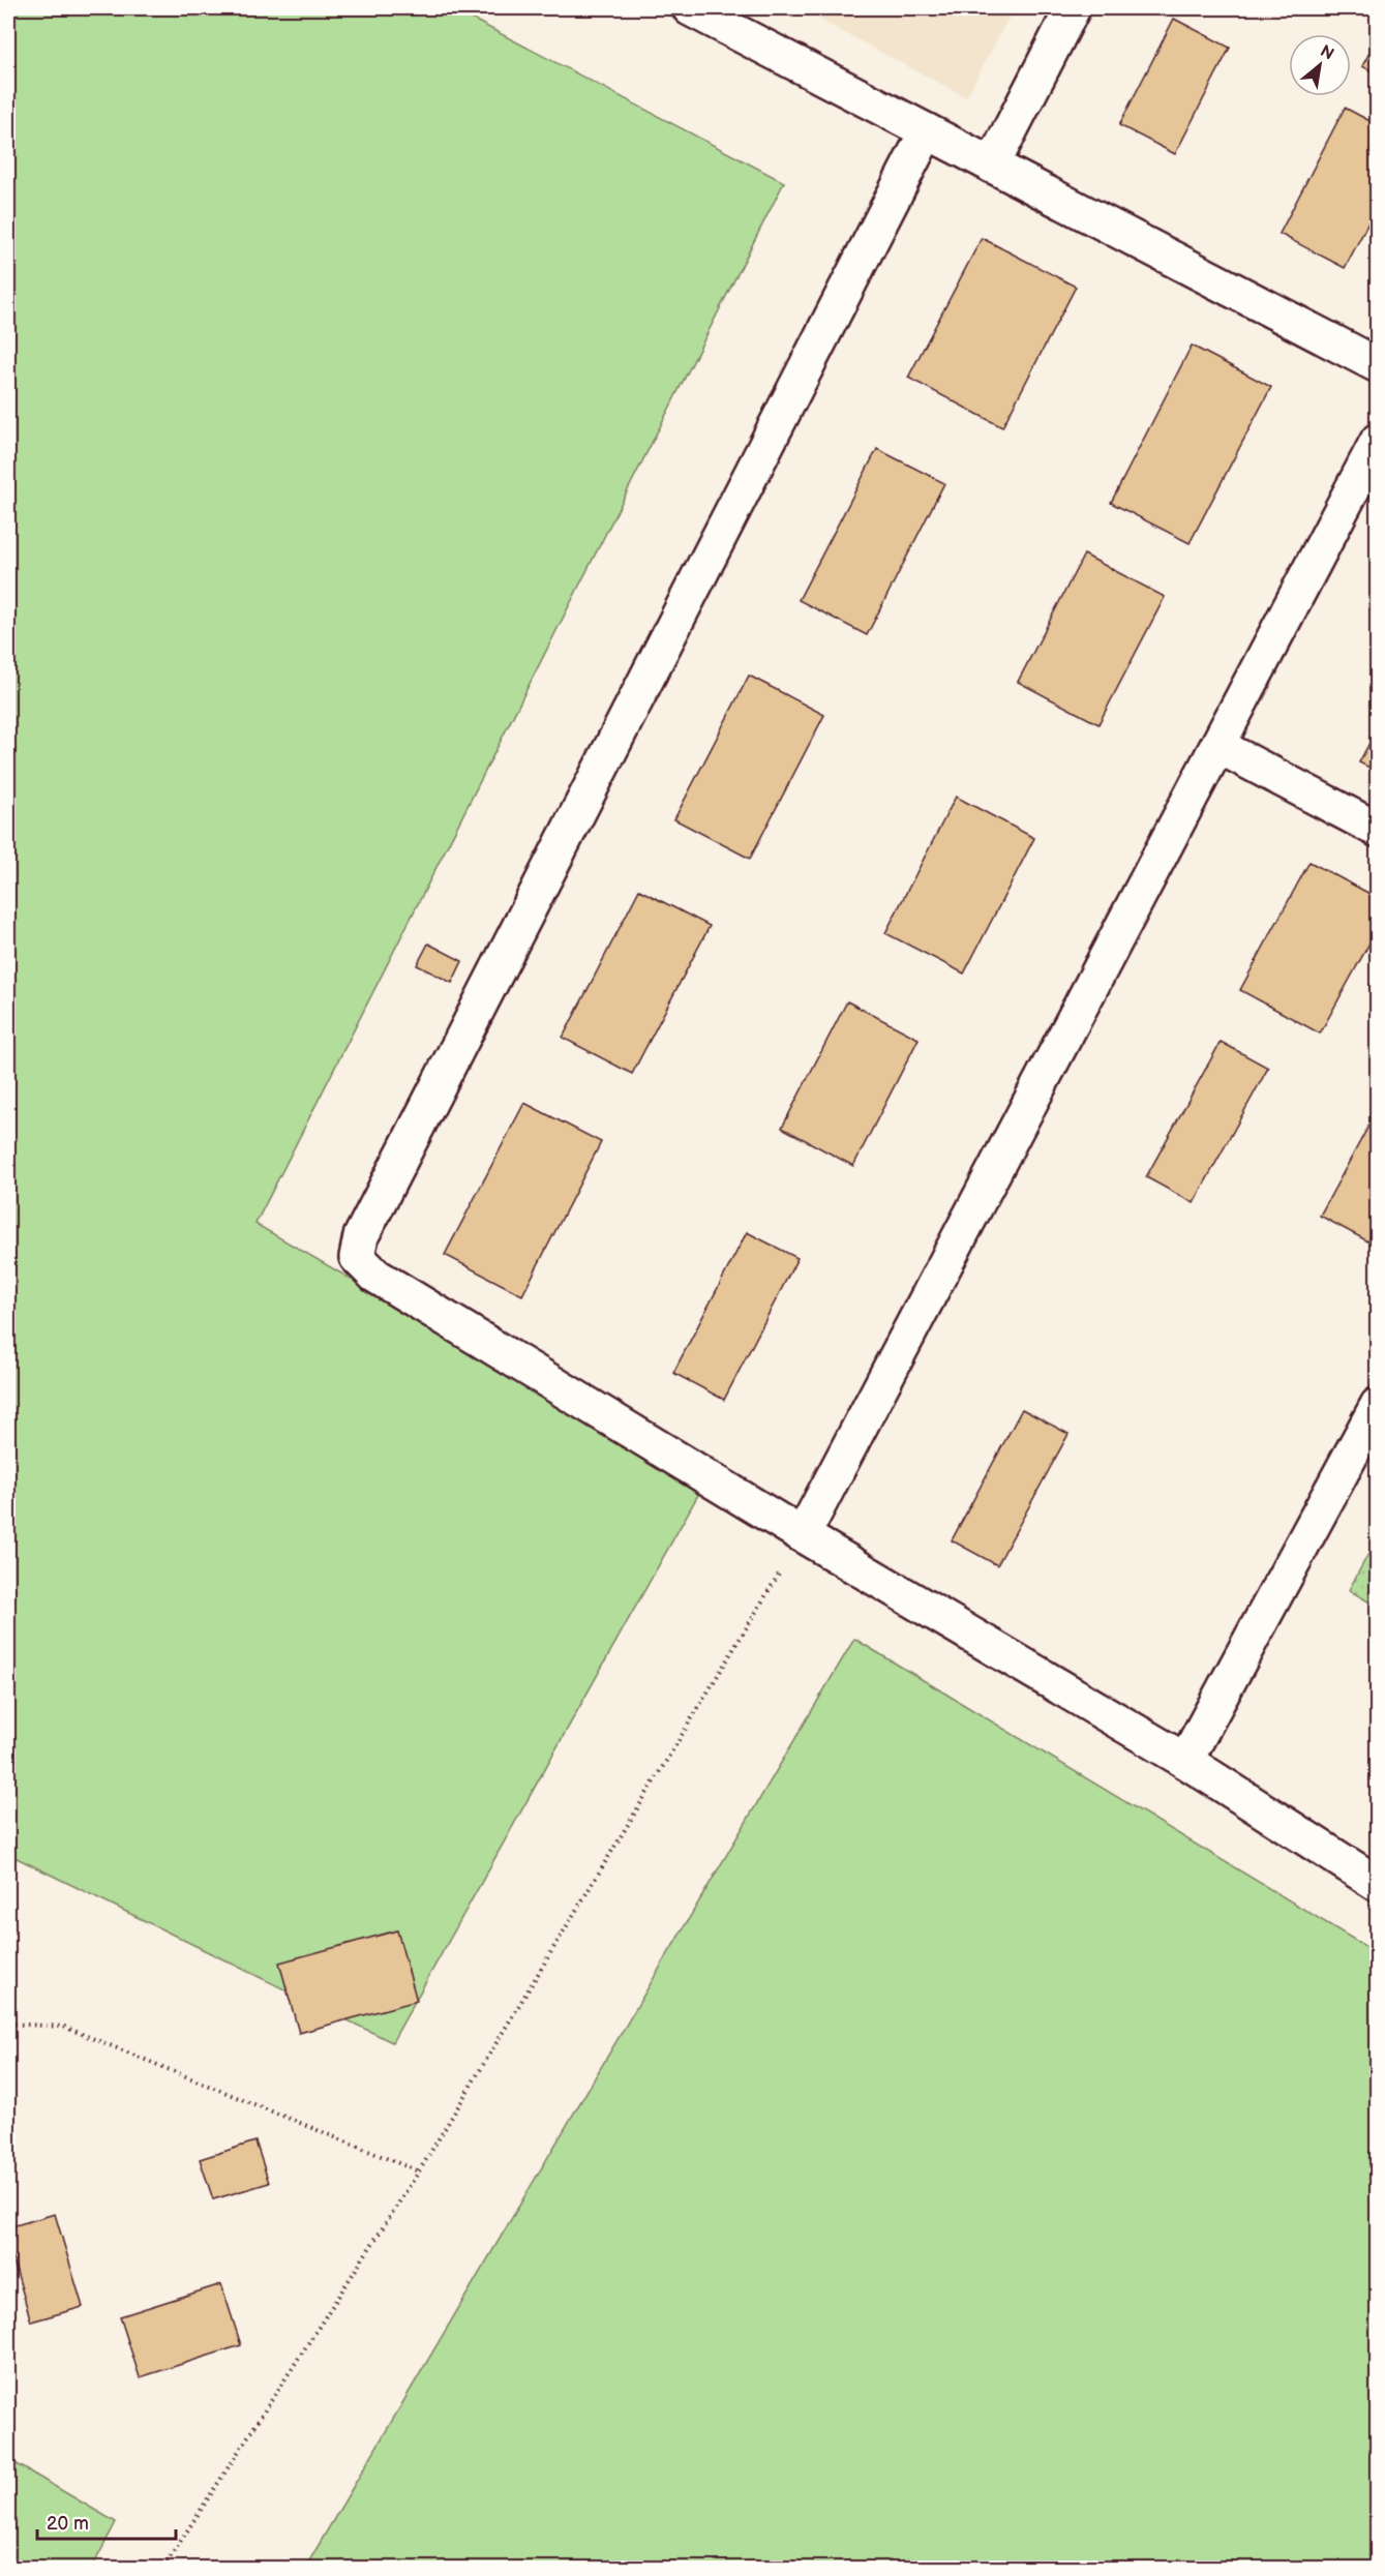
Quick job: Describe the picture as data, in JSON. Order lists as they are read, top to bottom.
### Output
{
  "scale_bar": "20 m",
  "north": "top right"
}
